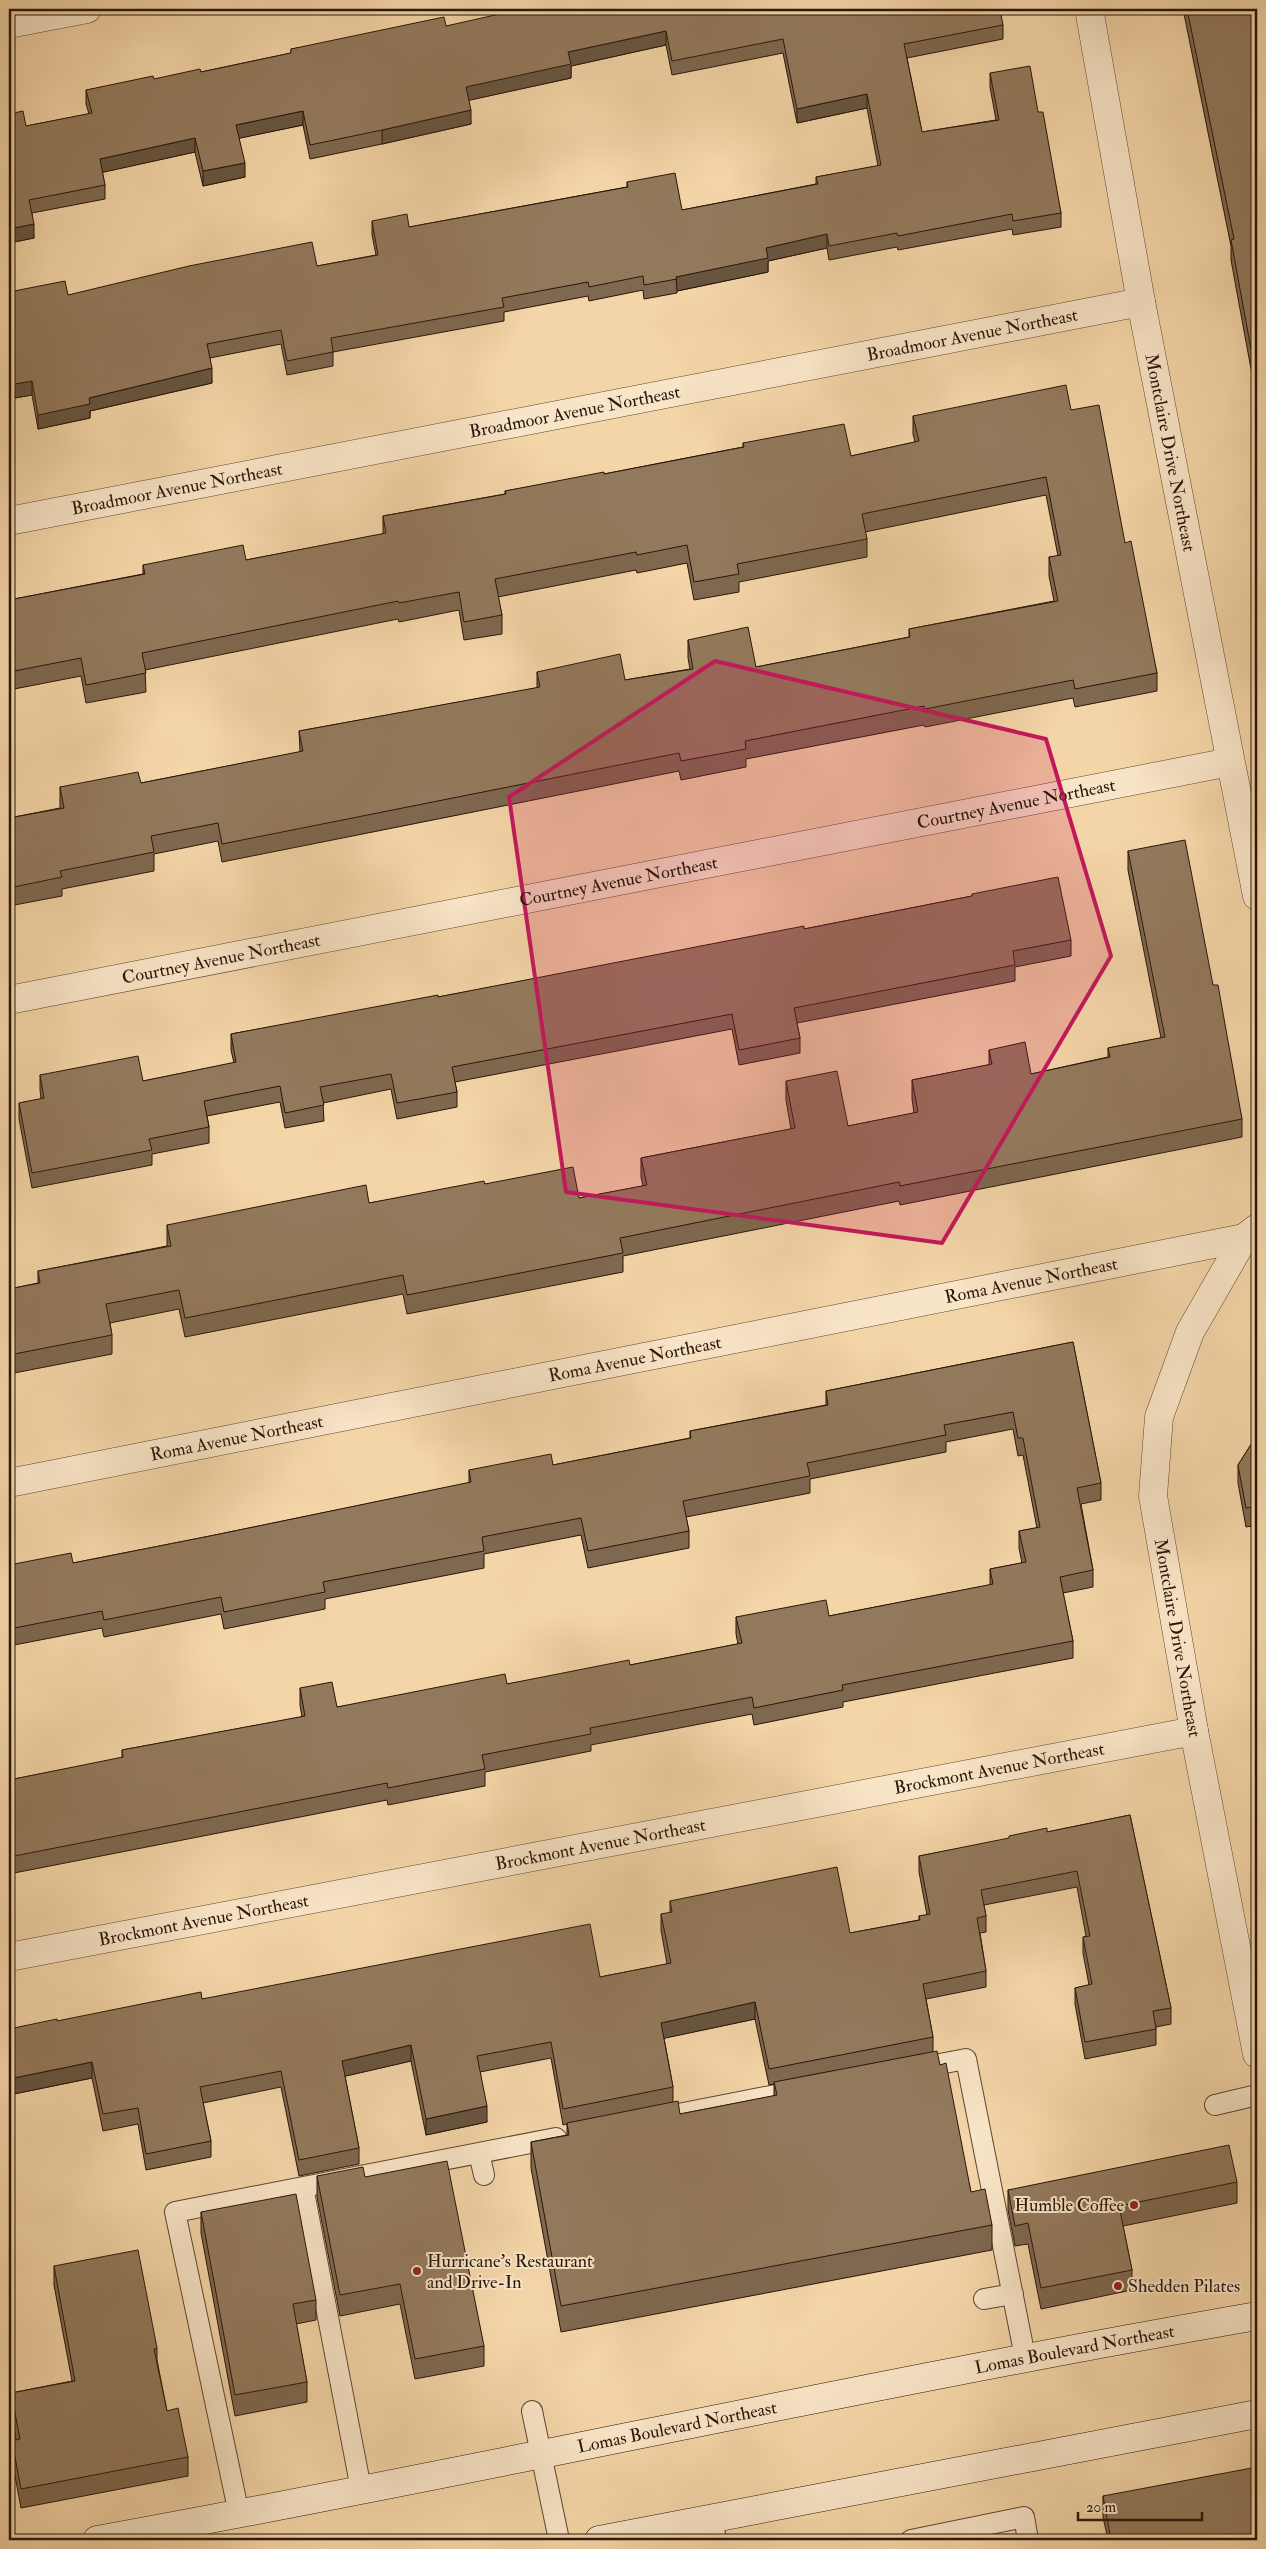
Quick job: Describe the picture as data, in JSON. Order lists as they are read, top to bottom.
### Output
{
  "streets": {
    "street": [
      "Broadmoor Avenue Northeast",
      "Montclaire Drive Northeast",
      "Courtney Avenue Northeast",
      "Roma Avenue Northeast",
      "Brockmont Avenue Northeast",
      "Lomas Boulevard Northeast"
    ]
  },
  "crossings": [
    ["Broadmoor Avenue Northeast", "Montclaire Drive Northeast"],
    ["Montclaire Drive Northeast", "Courtney Avenue Northeast"],
    ["Montclaire Drive Northeast", "Roma Avenue Northeast"],
    ["Montclaire Drive Northeast", "Brockmont Avenue Northeast"]
  ],
  "places": ["Humble Coffee", "Hurricane's Restaurant and Drive-In", "Shedden Pilates"],
  "scale_bar": "20 m"
}
